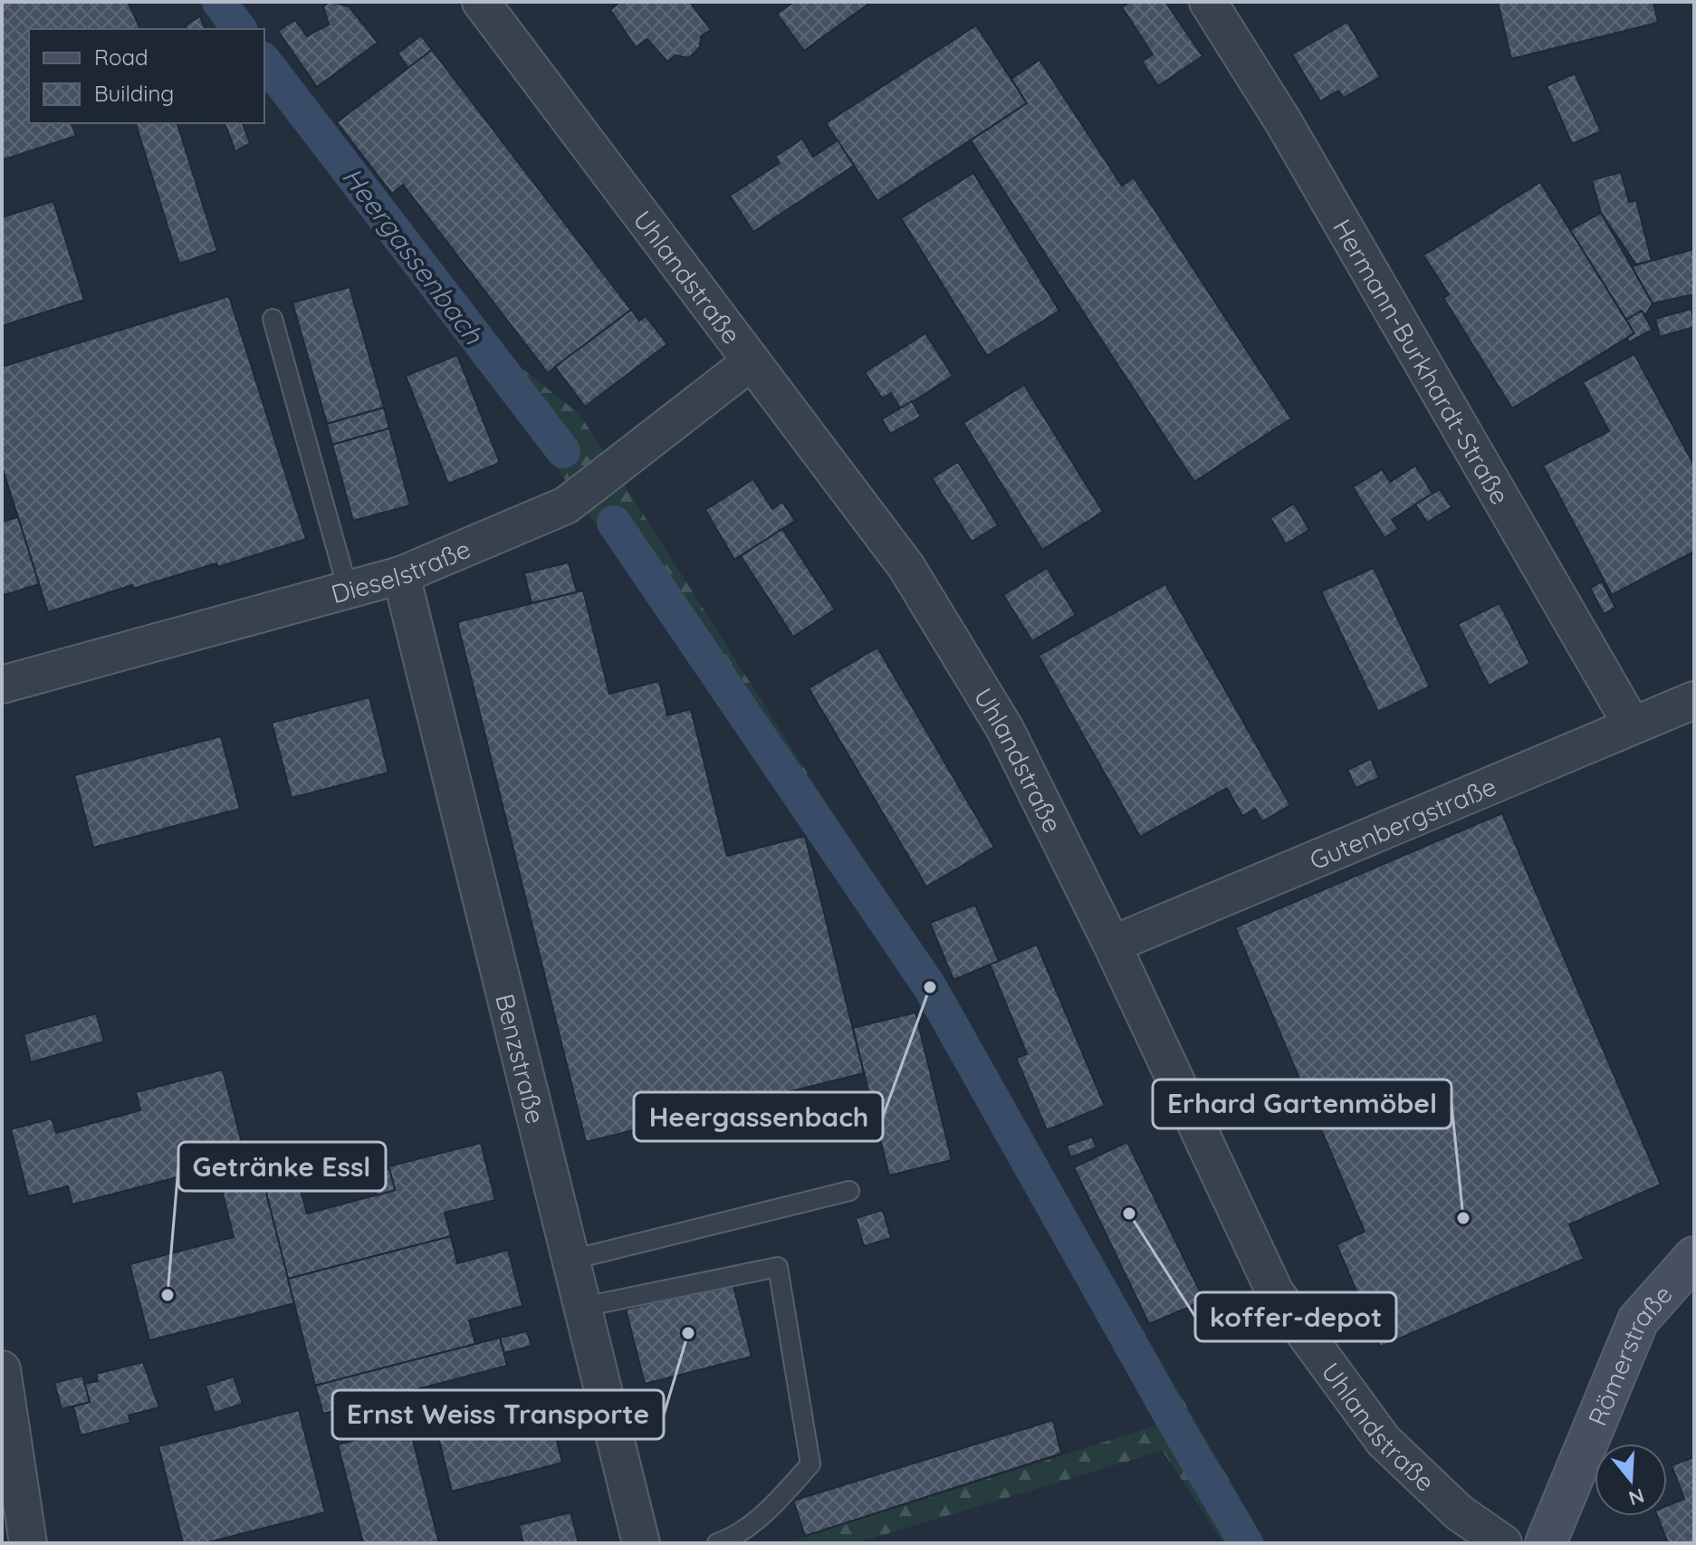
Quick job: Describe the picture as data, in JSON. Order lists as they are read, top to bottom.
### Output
{
  "streets": {
    "main road": ["Römerstraße"],
    "street": [
      "Uhlandstraße",
      "Hermann-Burkhardt-Straße",
      "Dieselstraße",
      "Gutenbergstraße",
      "Benzstraße"
    ]
  },
  "crossings": [
    ["Uhlandstraße", "Dieselstraße"],
    ["Uhlandstraße", "Gutenbergstraße"],
    ["Hermann-Burkhardt-Straße", "Gutenbergstraße"],
    ["Dieselstraße", "Benzstraße"]
  ],
  "water": ["Heergassenbach"],
  "places": [
    "Heergassenbach",
    "koffer-depot",
    "Erhard Gartenmöbel",
    "Getränke Essl",
    "Ernst Weiss Transporte"
  ],
  "legend": ["Road", "Building"],
  "north": "bottom"
}
